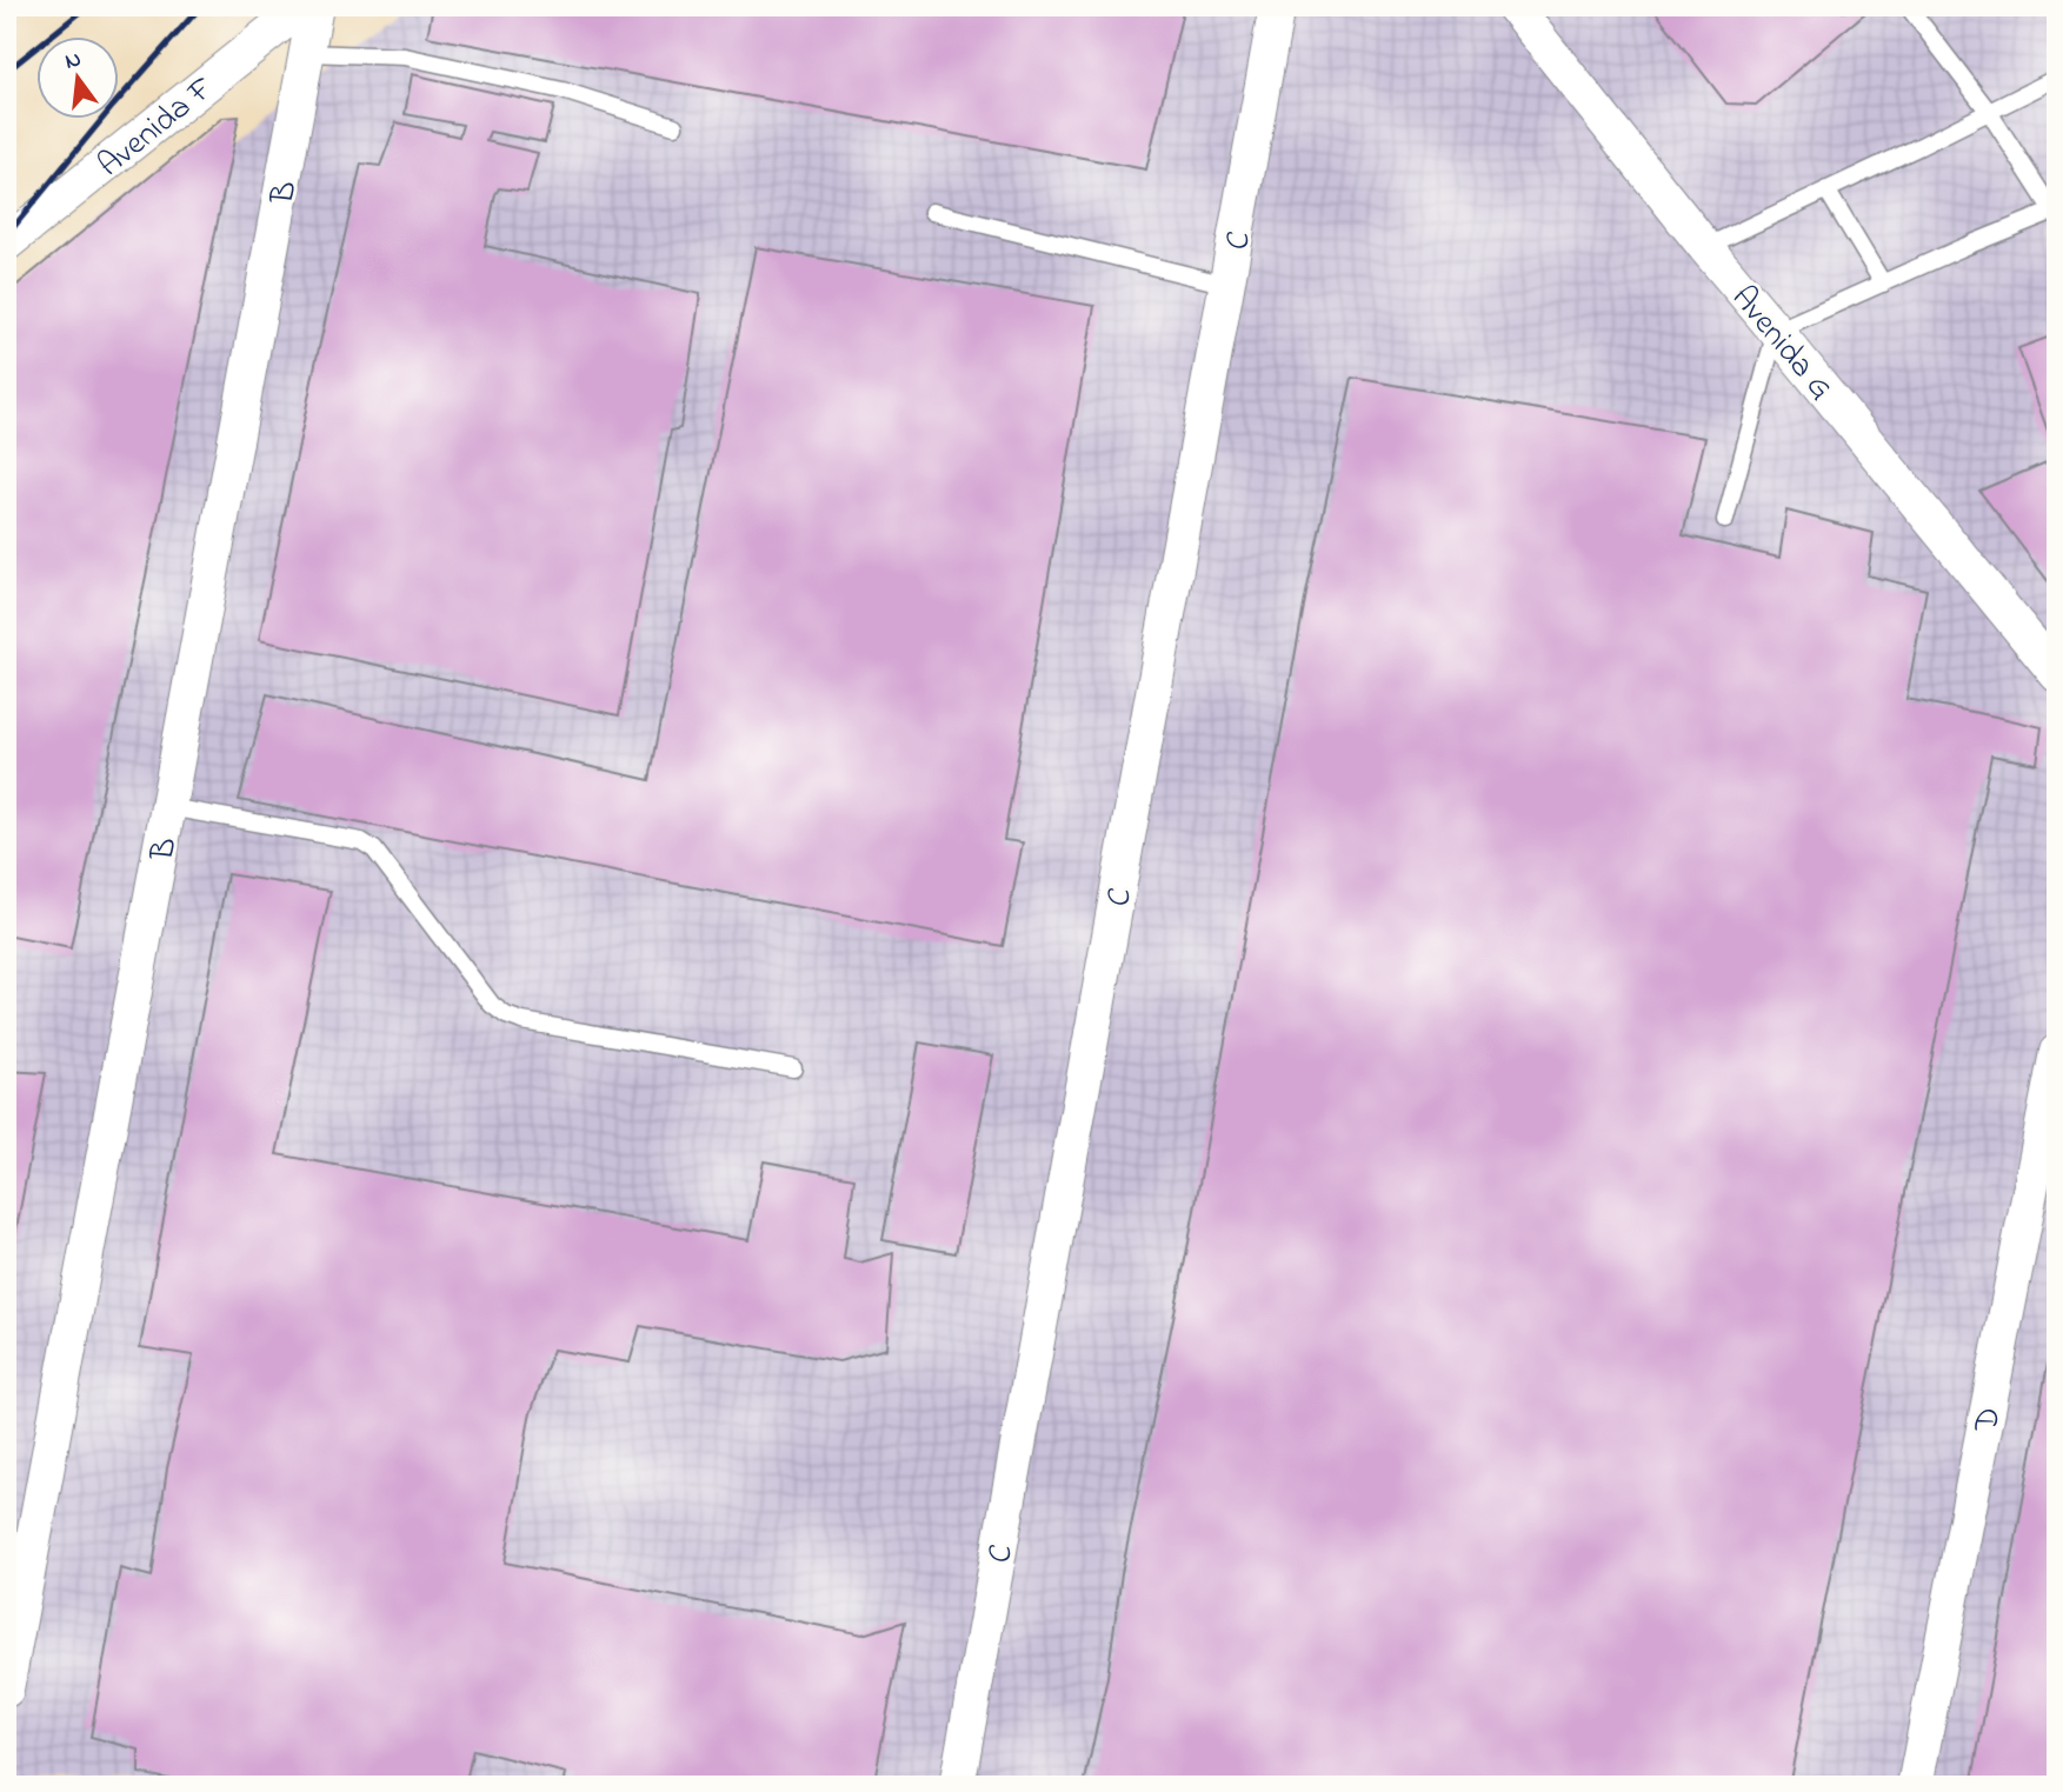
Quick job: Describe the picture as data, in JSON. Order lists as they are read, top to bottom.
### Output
{
  "streets": {
    "street": [
      "Avenida F",
      "B",
      "C",
      "Avenida G",
      "D"
    ]
  },
  "north": "top"
}
